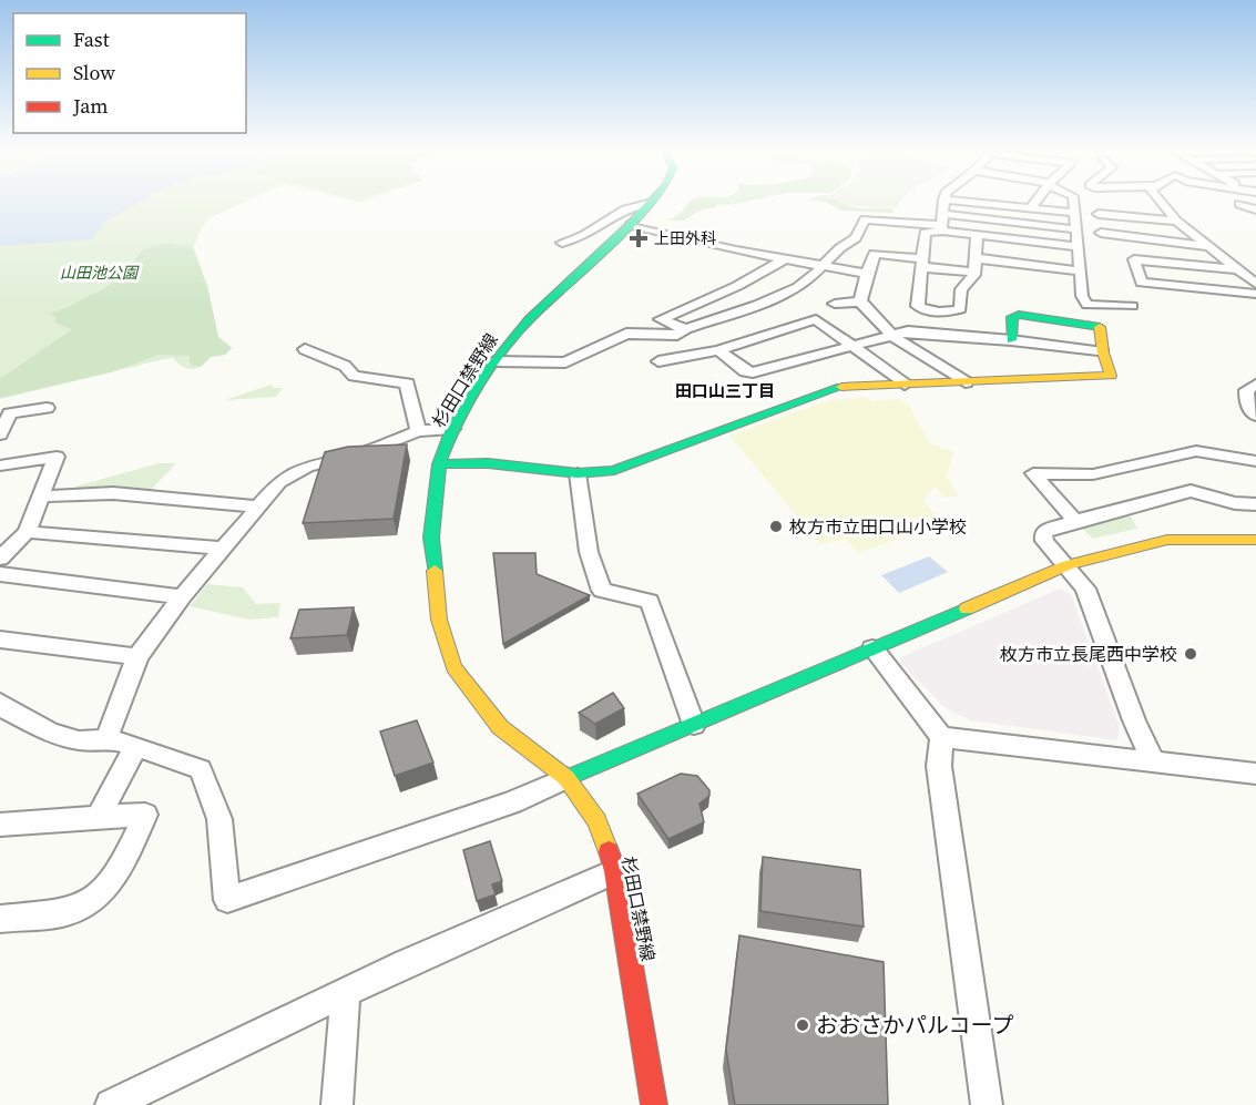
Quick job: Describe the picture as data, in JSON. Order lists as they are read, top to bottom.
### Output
{
  "streets": {
    "street": ["杉田口禁野線"]
  },
  "districts": ["田口山三丁目"],
  "parks": ["山田池公園"],
  "places": {
    "health": ["上田外科"],
    "other": ["枚方市立田口山小学校", "枚方市立長尾西中学校", "おおさかパルコープ"]
  },
  "legend": ["Fast", "Slow", "Jam"]
}
